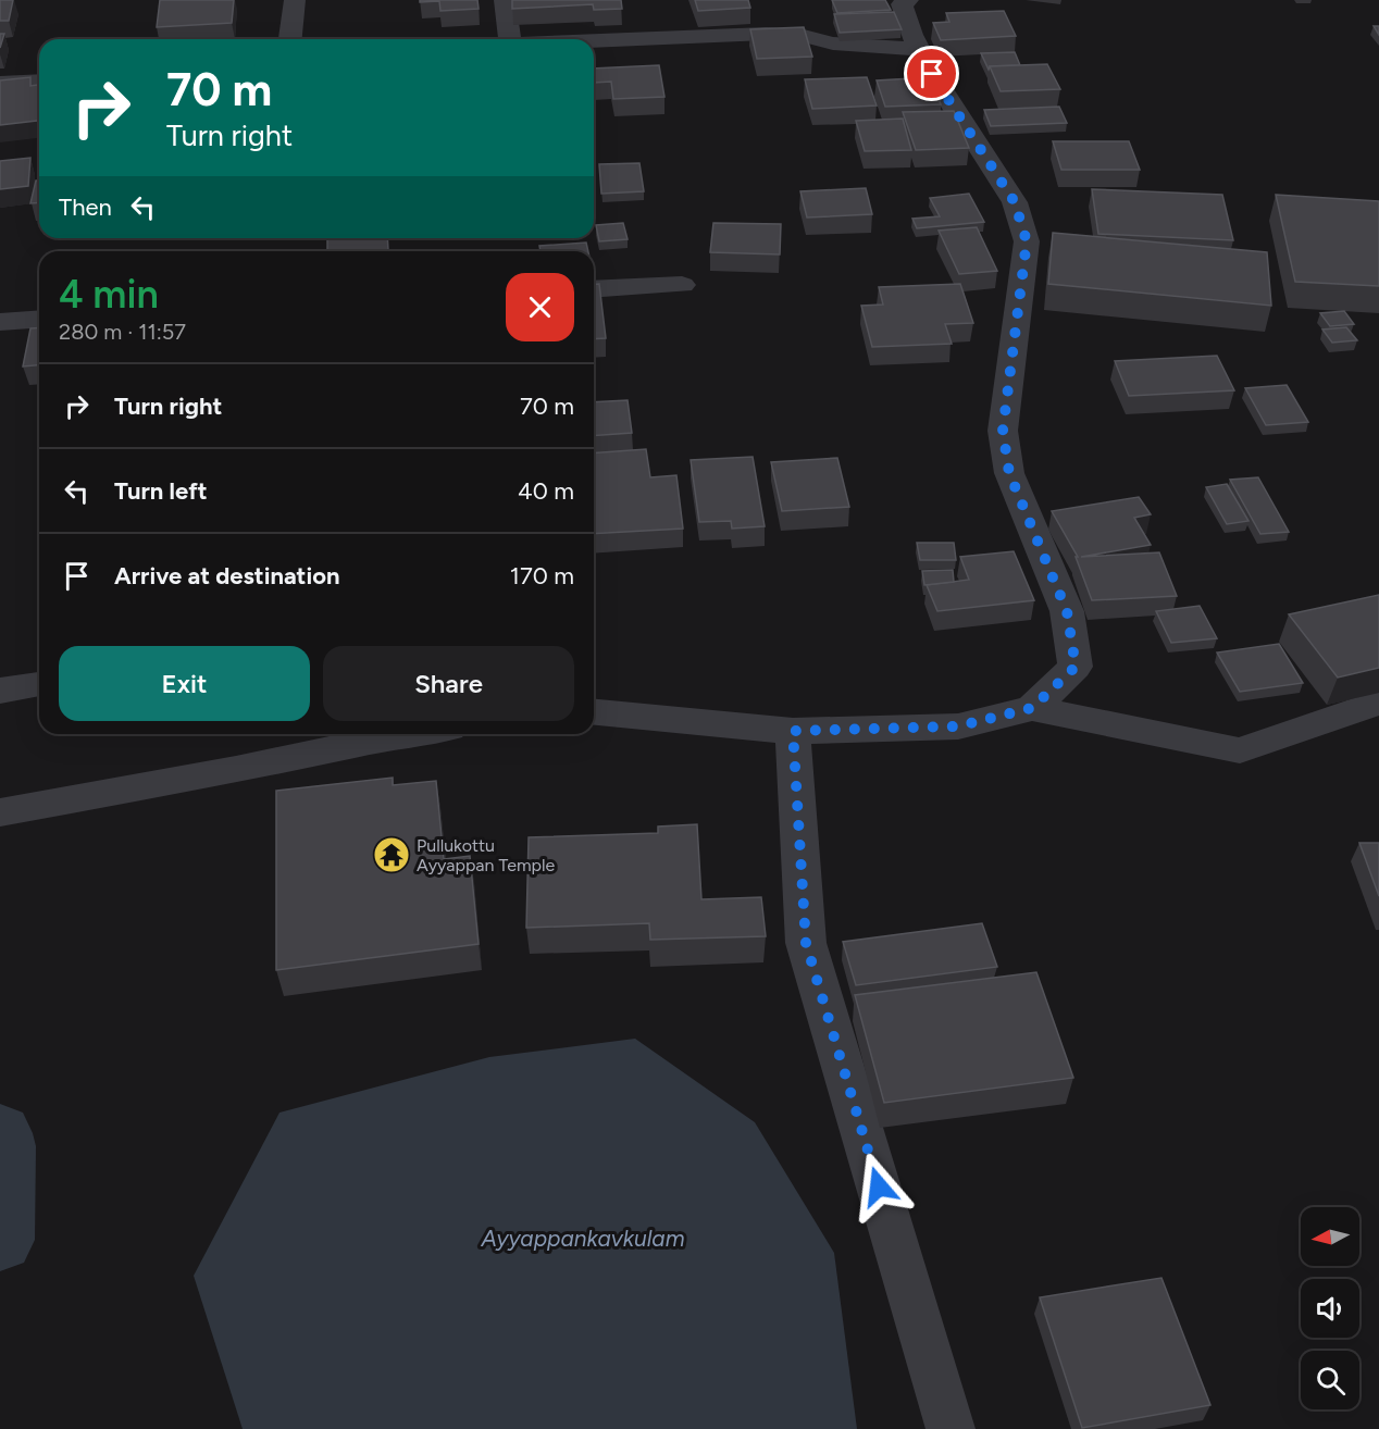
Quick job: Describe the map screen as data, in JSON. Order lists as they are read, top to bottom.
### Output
{
  "water": ["Ayyappankavkulam"],
  "places": {
    "temple": ["Pullukottu Ayyappan Temple"]
  },
  "north": "left",
  "page": {
    "turn": ["70 m", "Turn right"],
    "then": "Then",
    "heading": ["4 min", "280 m · 11:57"],
    "list": [
      {
        "name": "Turn right",
        "value": "70 m"
      },
      {
        "name": "Turn left",
        "value": "40 m"
      },
      {
        "name": "Arrive at destination",
        "value": "170 m"
      }
    ],
    "buttons": ["Exit", "Share"]
  }
}
